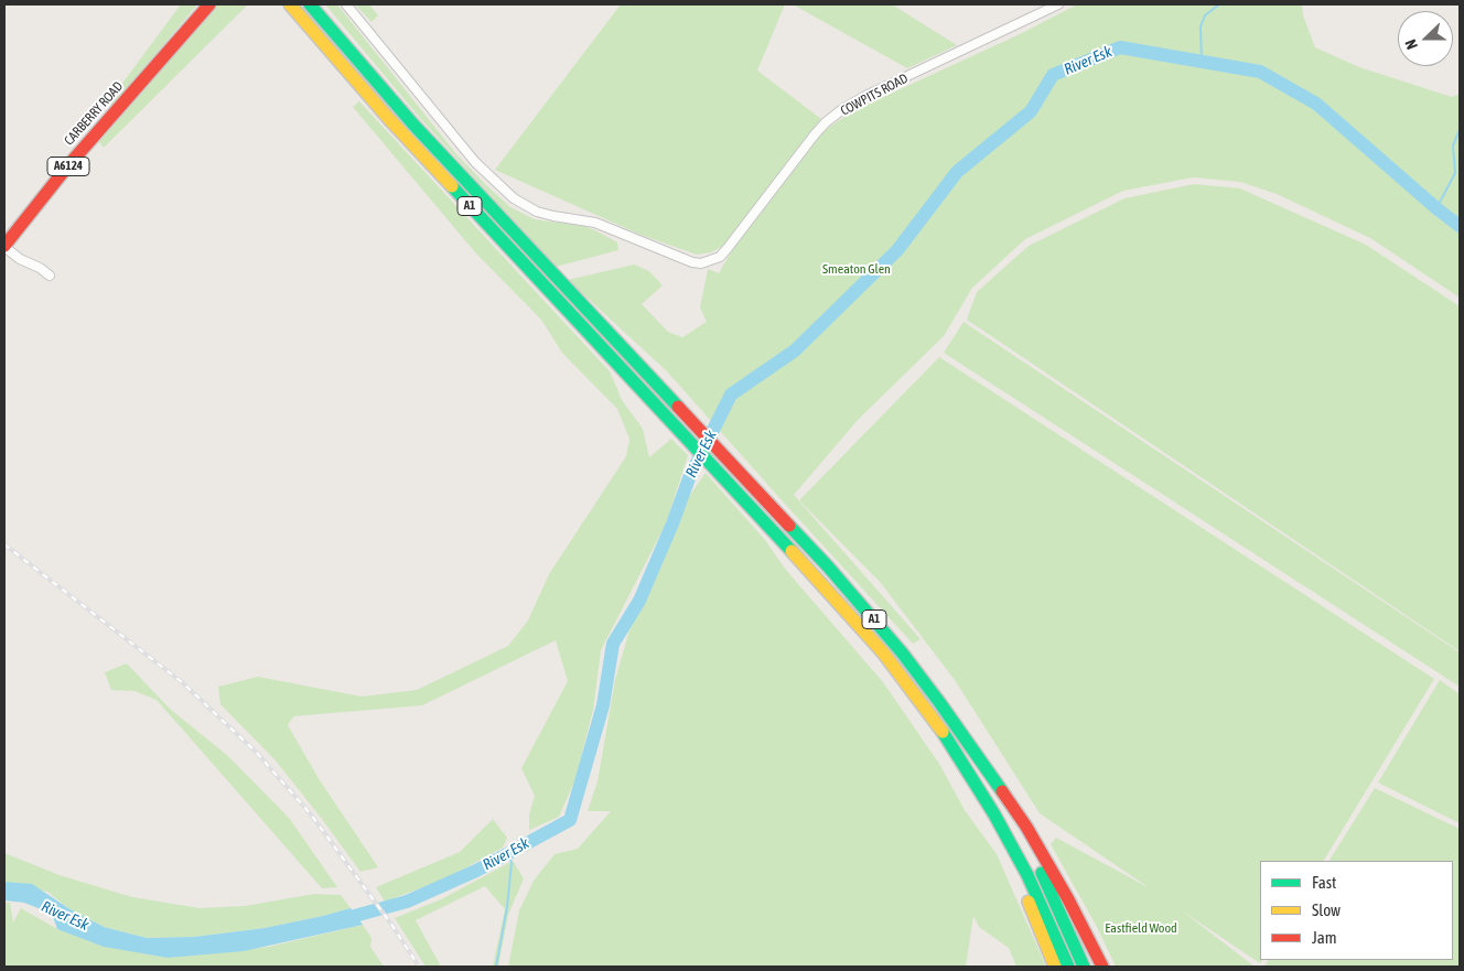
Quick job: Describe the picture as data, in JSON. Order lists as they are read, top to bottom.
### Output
{
  "streets": {
    "main road": ["CARBERRY ROAD", "A6124", "A1"],
    "street": ["COWPITS ROAD"]
  },
  "water": ["River Esk"],
  "parks": ["Smeaton Glen", "Eastfield Wood"],
  "legend": ["Fast", "Slow", "Jam"],
  "north": "left"
}
